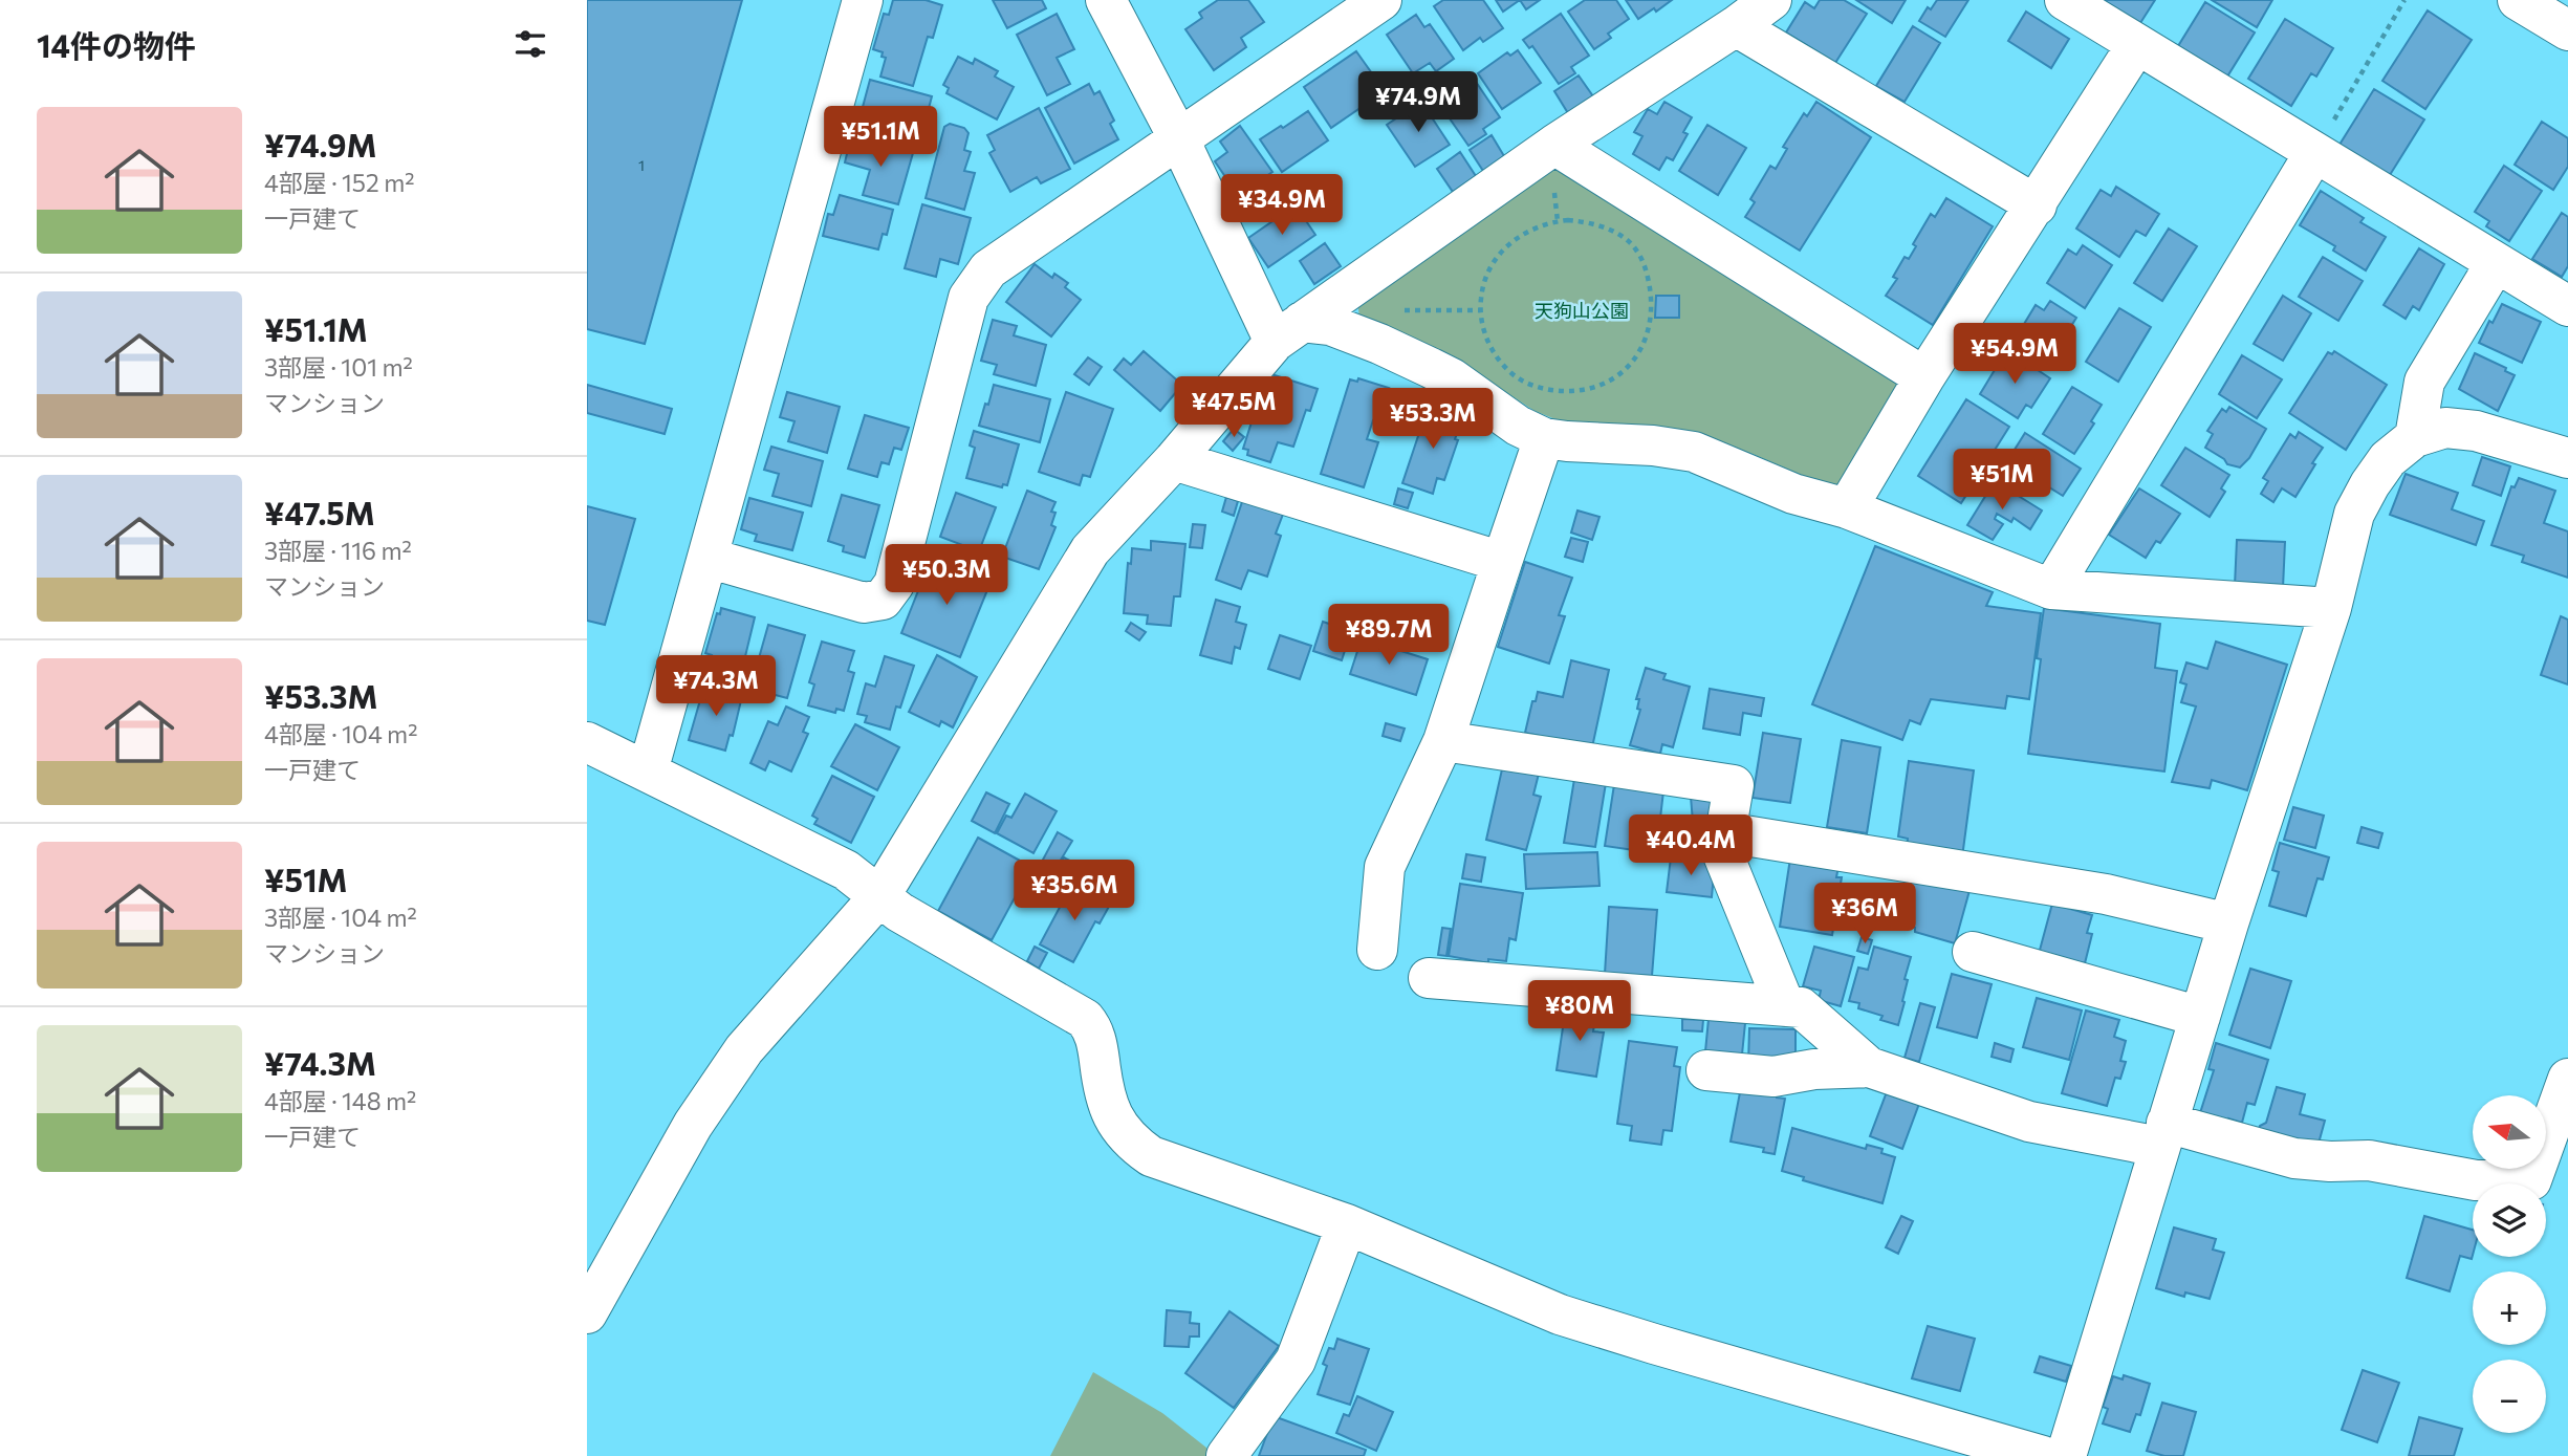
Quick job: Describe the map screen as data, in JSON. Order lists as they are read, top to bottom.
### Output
{
  "parks": ["天狗山公園"],
  "house_numbers": ["1"],
  "north": "left",
  "page": {
    "heading": "14件の物件",
    "price": [
      "¥74.9M",
      "¥51.1M",
      "¥34.9M",
      "¥54.9M",
      "¥47.5M",
      "¥53.3M",
      "¥51M",
      "¥50.3M",
      "¥89.7M",
      "¥74.3M",
      "¥40.4M",
      "¥35.6M",
      "¥36M",
      "¥80M"
    ],
    "list": [
      {
        "name": "¥74.9M",
        "note": "4部屋 · 152 m² · 一戸建て"
      },
      {
        "name": "¥51.1M",
        "note": "3部屋 · 101 m² · マンション"
      },
      {
        "name": "¥47.5M",
        "note": "3部屋 · 116 m² · マンション"
      },
      {
        "name": "¥53.3M",
        "note": "4部屋 · 104 m² · 一戸建て"
      },
      {
        "name": "¥51M",
        "note": "3部屋 · 104 m² · マンション"
      },
      {
        "name": "¥74.3M",
        "note": "4部屋 · 148 m² · 一戸建て"
      }
    ],
    "map_buttons": ["+", "−"]
  }
}
